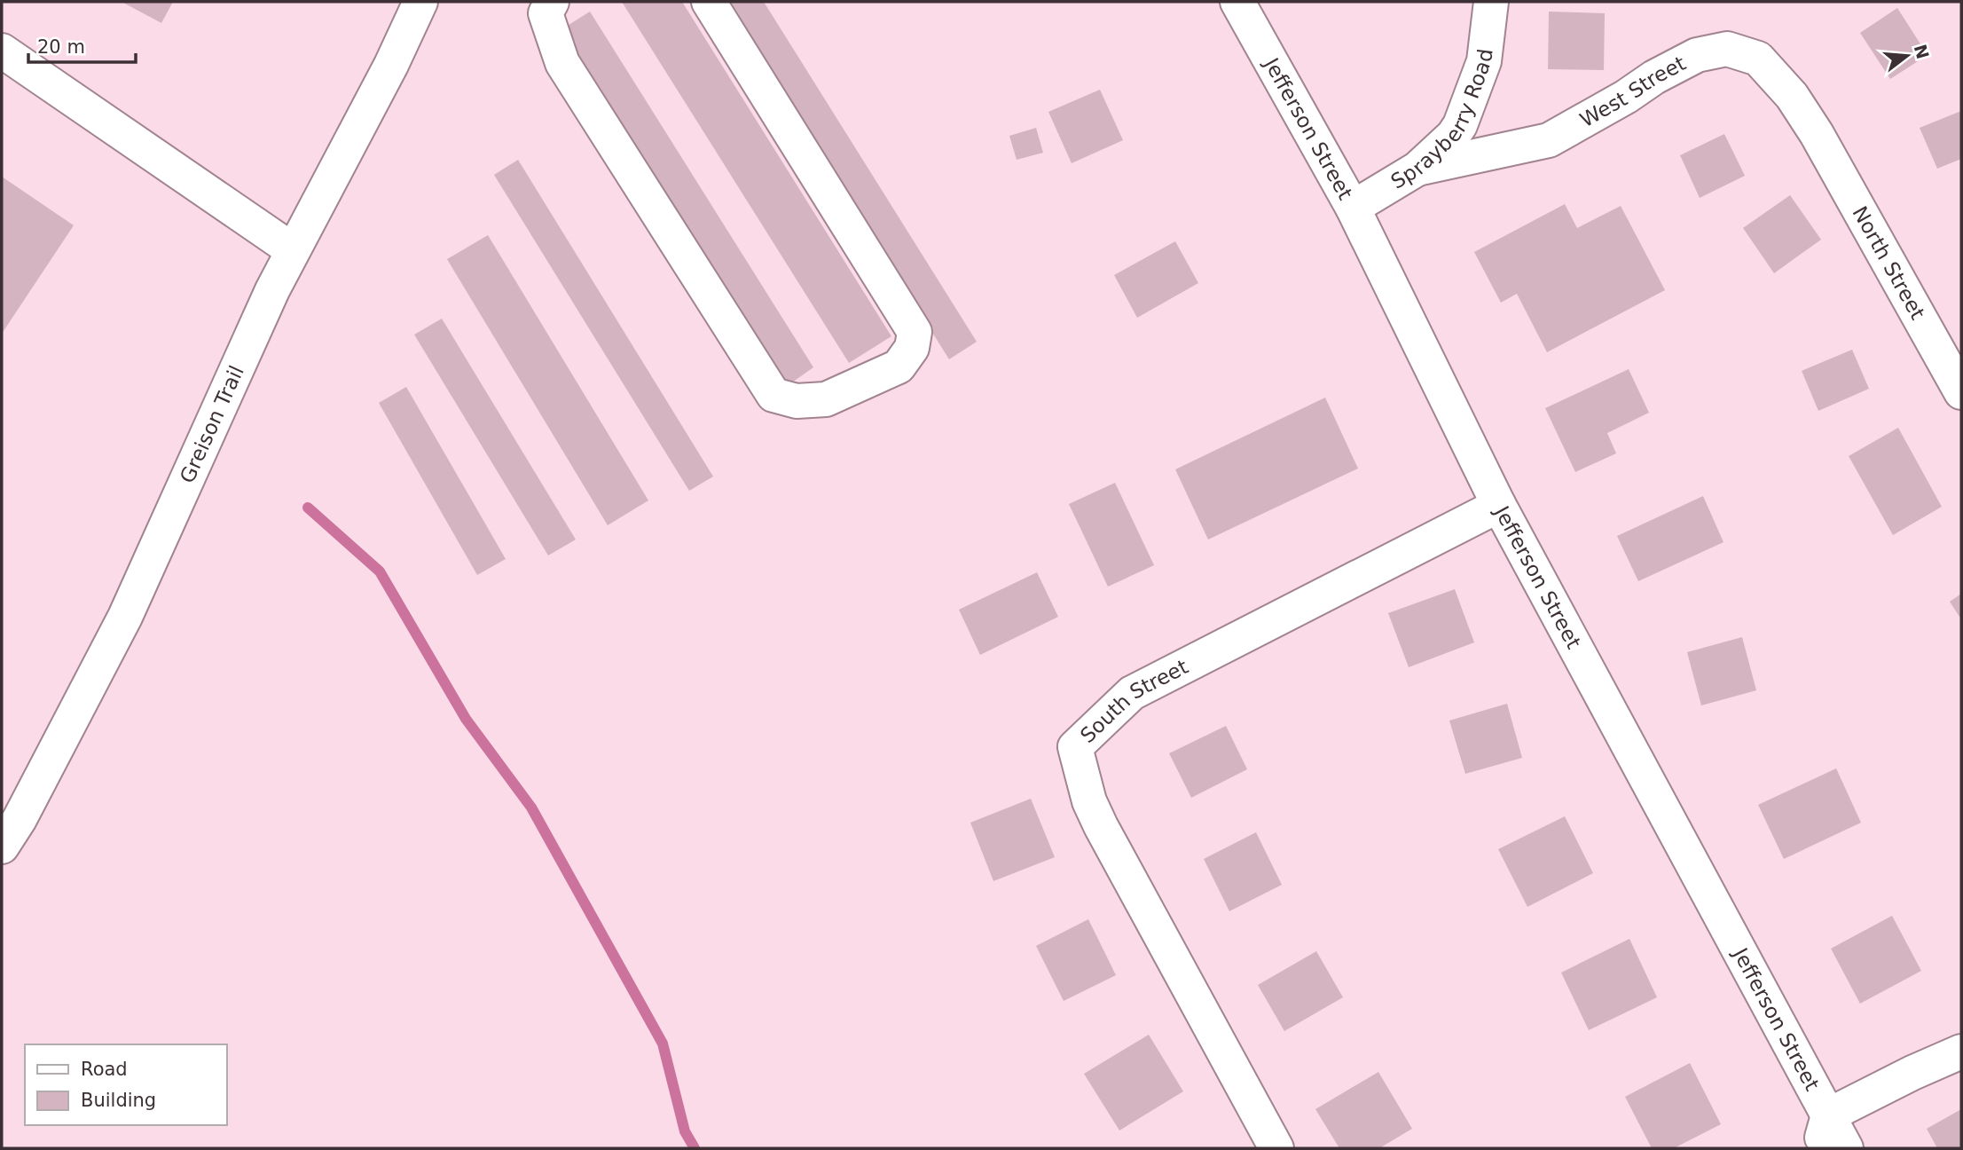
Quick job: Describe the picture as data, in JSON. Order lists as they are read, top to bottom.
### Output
{
  "streets": {
    "street": [
      "West Street",
      "Sprayberry Road",
      "Jefferson Street",
      "North Street",
      "Greison Trail",
      "South Street"
    ]
  },
  "crossings": [
    ["West Street", "Sprayberry Road"],
    ["West Street", "North Street"],
    ["Sprayberry Road", "Jefferson Street"],
    ["Jefferson Street", "South Street"]
  ],
  "legend": ["Road", "Building"],
  "scale_bar": "20 m",
  "north": "right"
}
